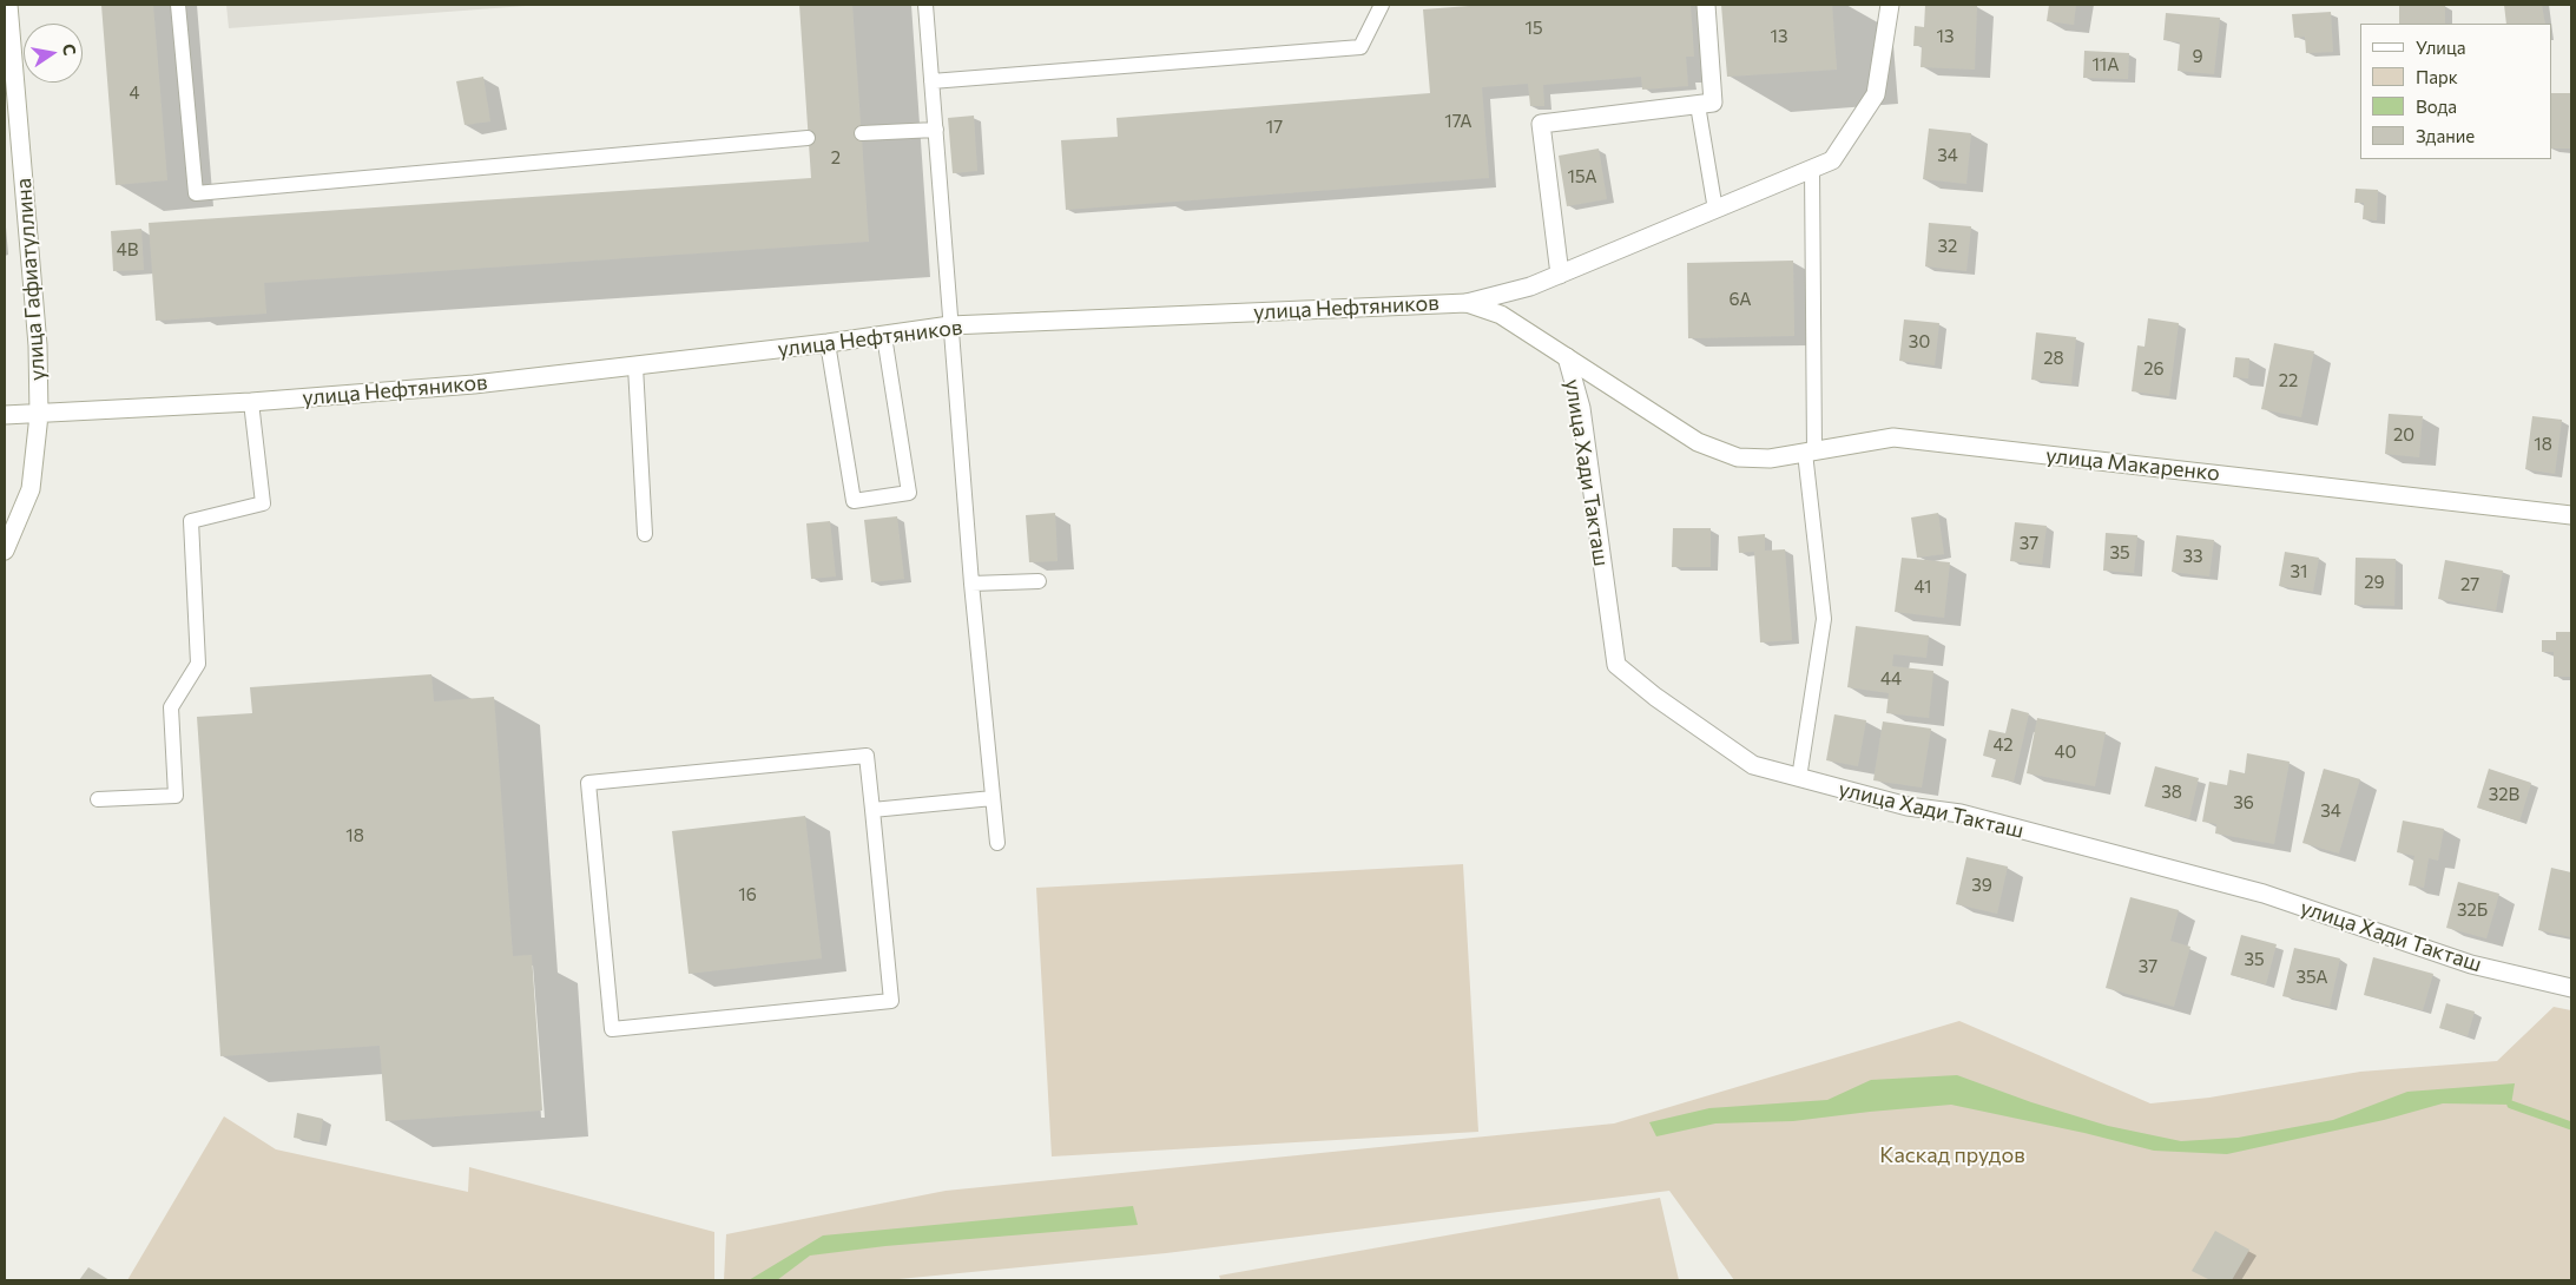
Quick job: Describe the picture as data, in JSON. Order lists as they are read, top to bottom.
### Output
{
  "streets": {
    "street": [
      "улица Гафиатуллина",
      "улица Нефтяников",
      "улица Макаренко",
      "улица Хади Такташ"
    ]
  },
  "crossings": [
    ["улица Гафиатуллина", "улица Нефтяников"],
    ["улица Нефтяников", "улица Макаренко"],
    ["улица Нефтяников", "улица Хади Такташ"]
  ],
  "parks": ["Каскад прудов"],
  "house_numbers": [
    "15",
    "13",
    "13",
    "9",
    "11А",
    "4",
    "17А",
    "17",
    "34",
    "2",
    "15А",
    "32",
    "4В",
    "6А",
    "30",
    "28",
    "26",
    "22",
    "20",
    "18",
    "37",
    "35",
    "33",
    "31",
    "29",
    "27",
    "41",
    "44",
    "42",
    "40",
    "38",
    "32В",
    "36",
    "34",
    "18",
    "39",
    "16",
    "32Б",
    "35",
    "37",
    "35А"
  ],
  "legend": [
    "Улица",
    "Парк",
    "Вода",
    "Здание"
  ],
  "north": "right"
}
